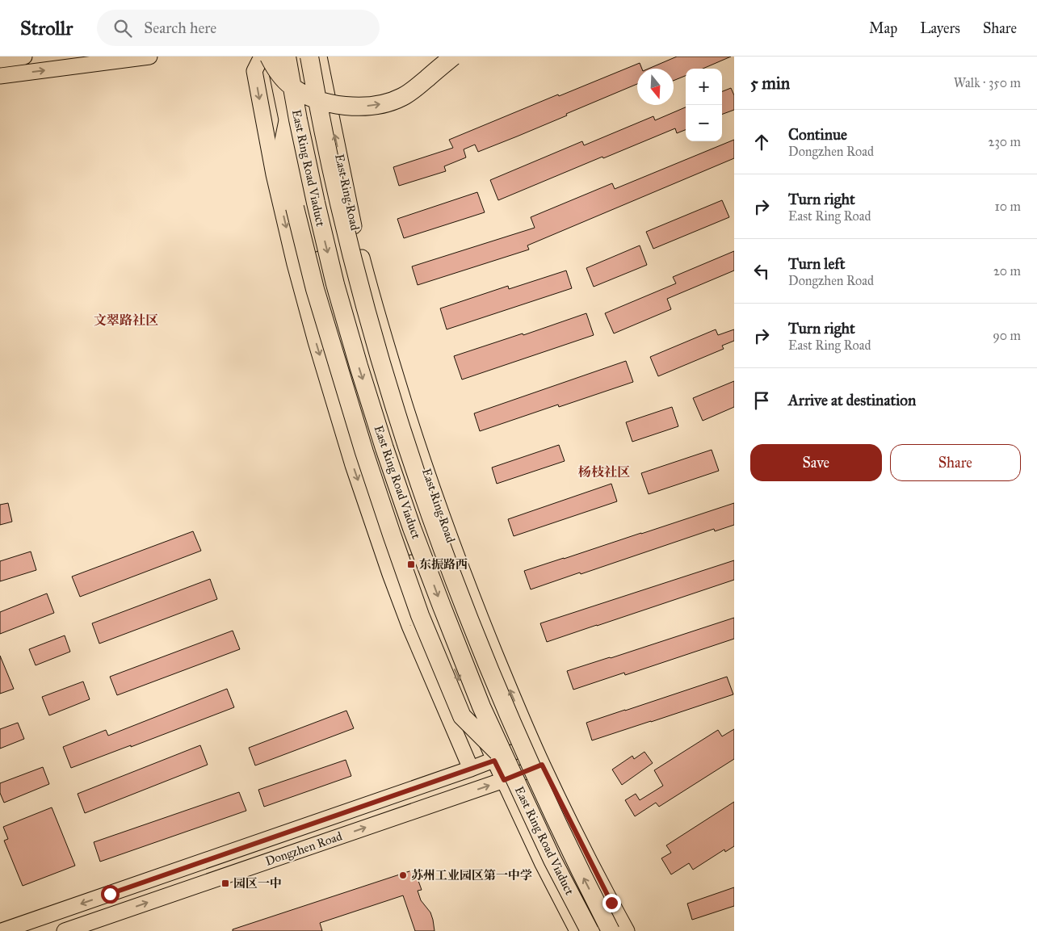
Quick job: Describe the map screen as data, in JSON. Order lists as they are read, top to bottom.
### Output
{
  "streets": {
    "highway": ["East Ring Road Viaduct"],
    "main road": ["East Ring Road", "Dongzhen Road"]
  },
  "crossings": [
    ["East Ring Road Viaduct", "Dongzhen Road"],
    ["East Ring Road", "Dongzhen Road"]
  ],
  "districts": ["文翠路社区", "杨枝社区"],
  "places": {
    "transit": ["东振路西", "园区一中"],
    "other": ["苏州工业园区第一中学"]
  },
  "north": "bottom",
  "page": {
    "header": "Strollr",
    "search": "Search here",
    "nav": ["Map", "Layers", "Share"],
    "heading": ["5 min", "Walk · 350 m"],
    "map_buttons": ["+", "−"],
    "list": [
      ["Continue", "Dongzhen Road", "230 m"],
      ["Turn right", "East Ring Road", "10 m"],
      ["Turn left", "Dongzhen Road", "20 m"],
      ["Turn right", "East Ring Road", "90 m"],
      "Arrive at destination"
    ],
    "buttons": ["Save", "Share"]
  }
}
